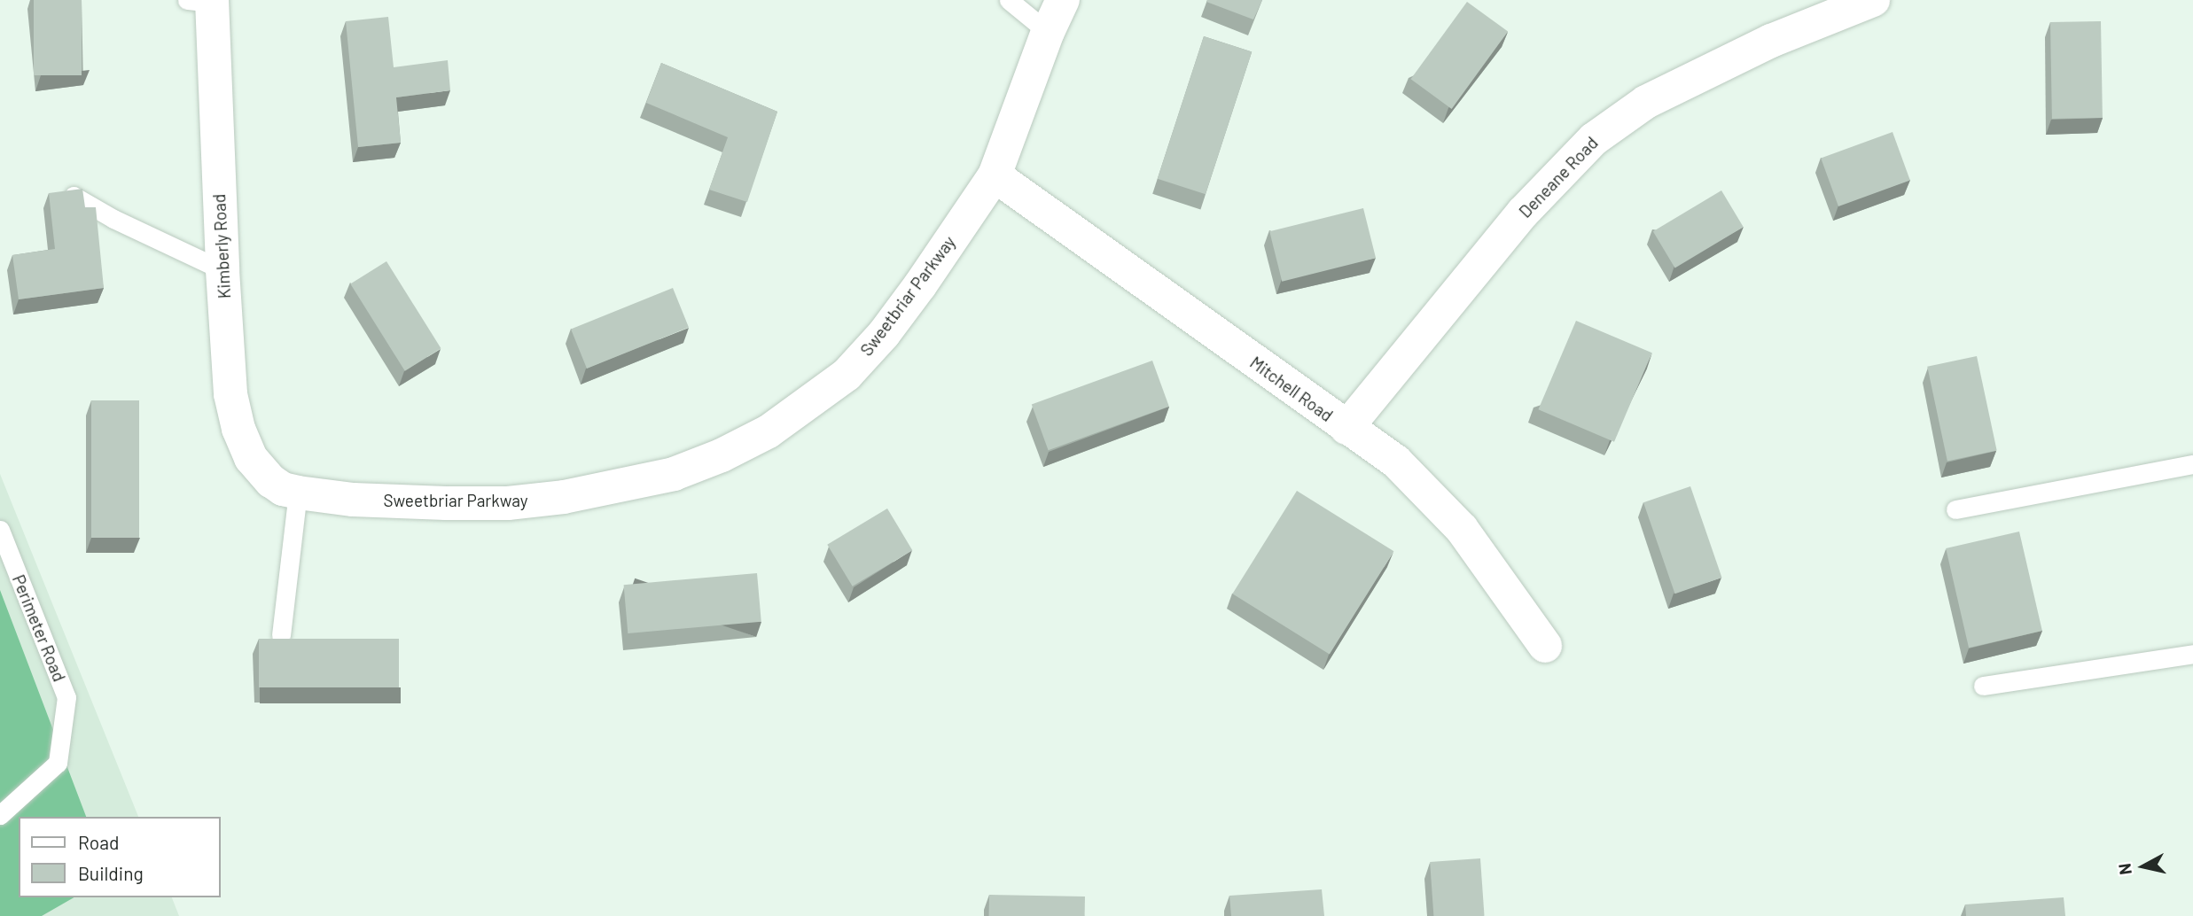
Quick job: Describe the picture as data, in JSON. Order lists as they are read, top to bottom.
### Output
{
  "streets": {
    "street": [
      "Deneane Road",
      "Kimberly Road",
      "Sweetbriar Parkway",
      "Mitchell Road"
    ],
    "lane": ["Perimeter Road"]
  },
  "crossings": [
    ["Deneane Road", "Mitchell Road"],
    ["Kimberly Road", "Sweetbriar Parkway"],
    ["Sweetbriar Parkway", "Mitchell Road"]
  ],
  "legend": ["Road", "Building"],
  "north": "left"
}
